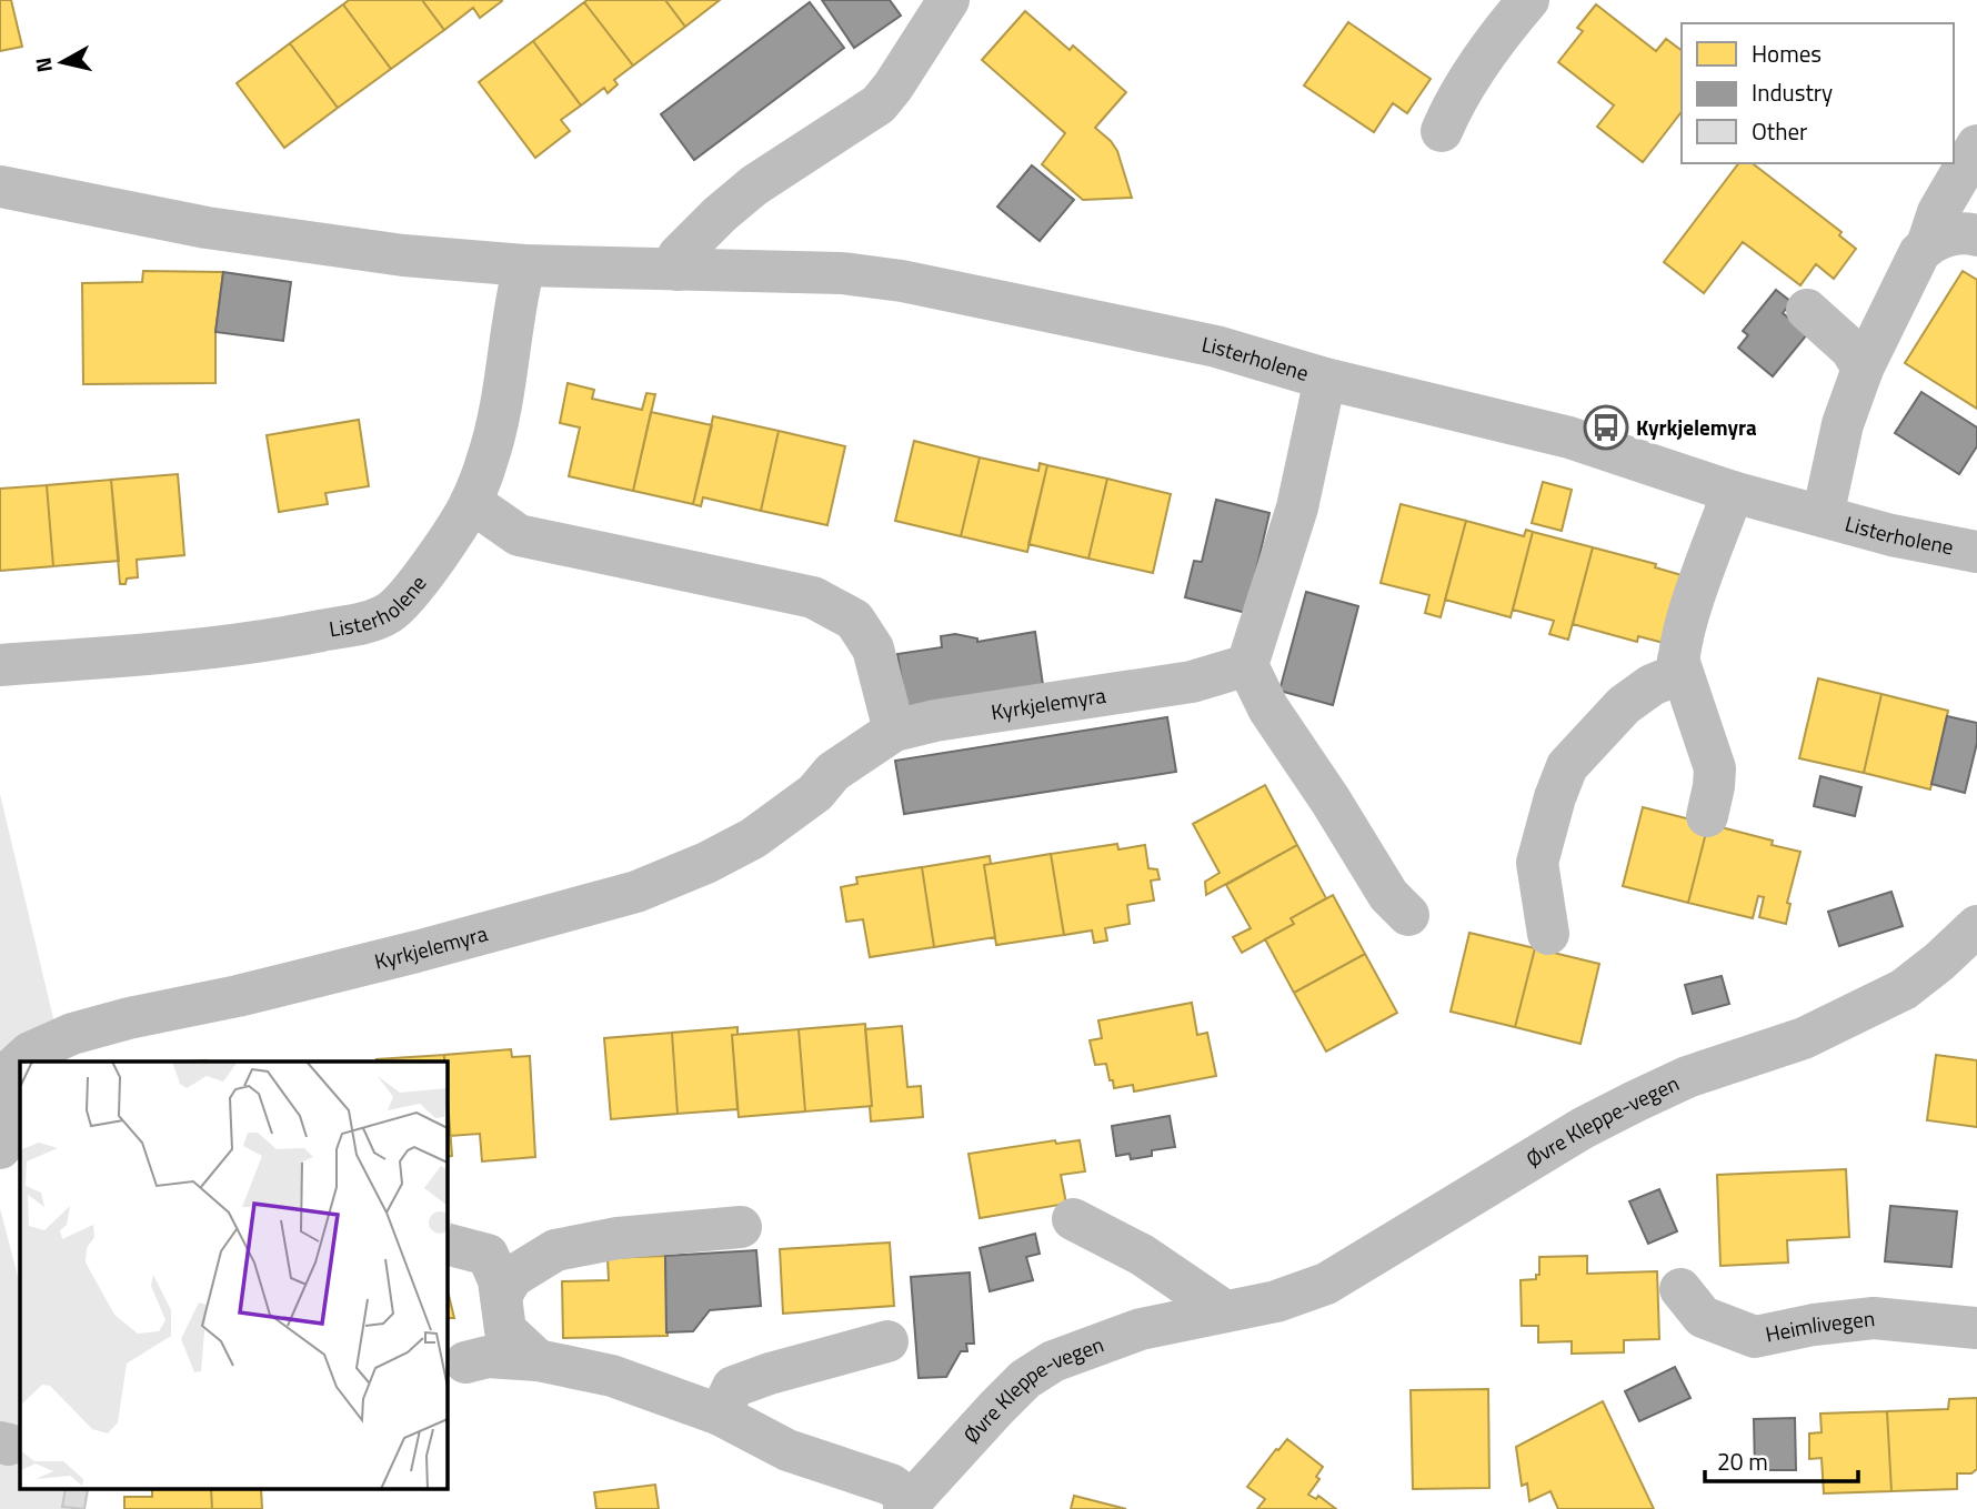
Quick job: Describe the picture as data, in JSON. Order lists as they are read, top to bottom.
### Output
{
  "streets": {
    "street": [
      "Listerholene",
      "Kyrkjelemyra",
      "Øvre Kleppe-vegen",
      "Heimlivegen"
    ]
  },
  "places": {
    "bus stop": ["Kyrkjelemyra"]
  },
  "legend": ["Homes", "Industry", "Other"],
  "scale_bar": "20 m",
  "north": "left"
}
